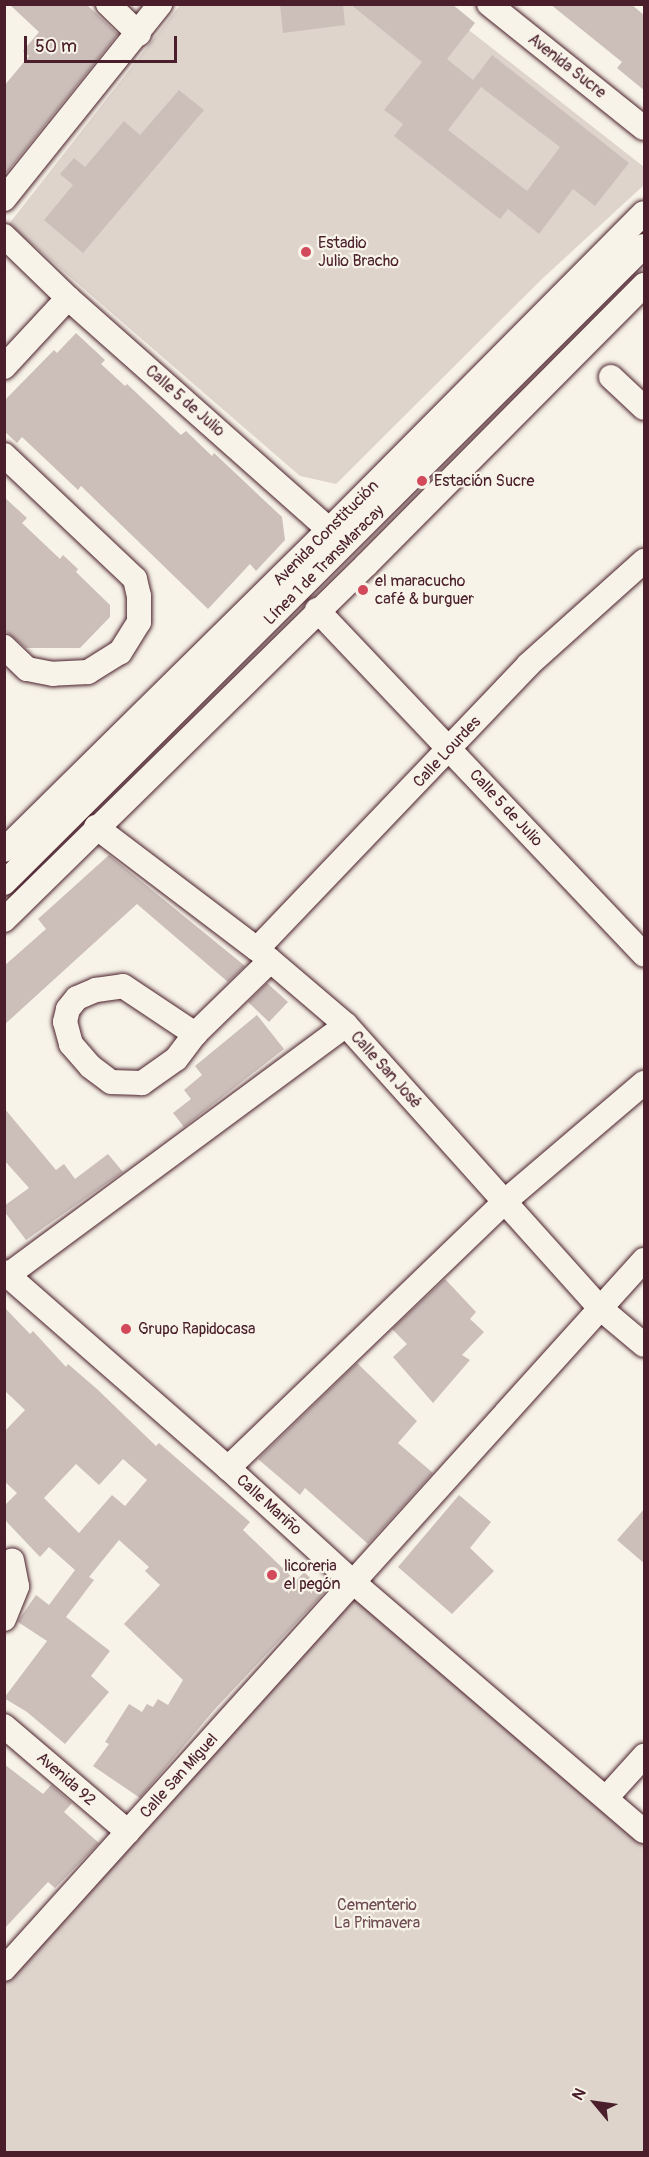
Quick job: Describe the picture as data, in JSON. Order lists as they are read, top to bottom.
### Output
{
  "streets": {
    "street": [
      "Avenida Sucre",
      "Calle 5 de Julio",
      "Avenida Constitución",
      "Línea 1 de TransMaracay",
      "Calle Lourdes",
      "Calle San José",
      "Calle Mariño",
      "Calle San Miguel",
      "Avenida 92"
    ]
  },
  "crossings": [
    ["Calle 5 de Julio", "Avenida Constitución"],
    ["Calle 5 de Julio", "Línea 1 de TransMaracay"],
    ["Calle 5 de Julio", "Calle Lourdes"],
    ["Avenida Constitución", "Línea 1 de TransMaracay"],
    ["Calle Lourdes", "Calle San José"],
    ["Calle San José", "Calle San Miguel"],
    ["Calle Mariño", "Calle San Miguel"],
    ["Calle San Miguel", "Avenida 92"]
  ],
  "parks": ["Cementerio La Primavera"],
  "places": [
    "Estadio Julio Bracho",
    "Estación Sucre",
    "el maracucho café & burguer",
    "Grupo Rapidocasa",
    "licoreria el pegón"
  ],
  "scale_bar": "50 m",
  "north": "top left"
}
